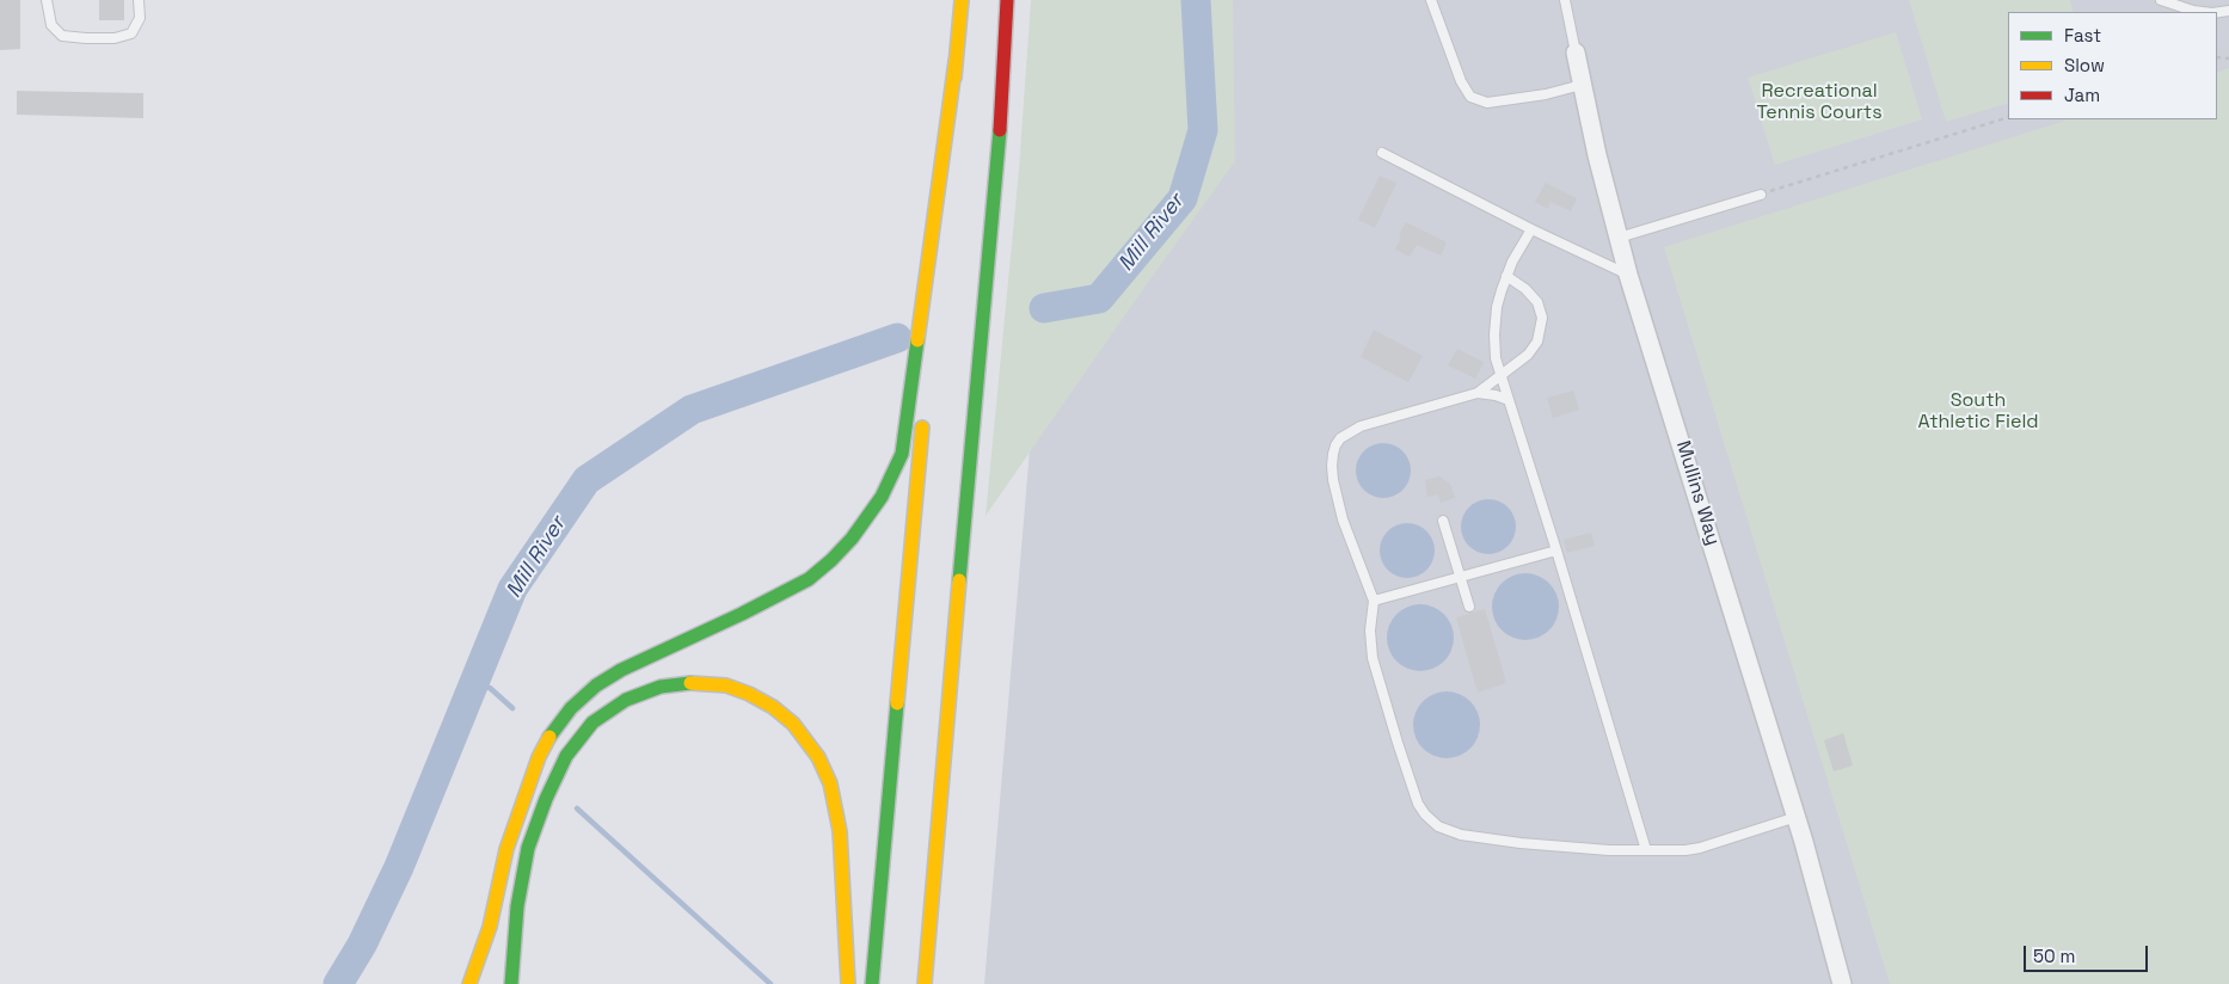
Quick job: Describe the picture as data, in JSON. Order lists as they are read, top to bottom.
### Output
{
  "streets": {
    "street": ["Mullins Way"]
  },
  "water": ["Mill River"],
  "parks": ["Recreational Tennis Courts", "South Athletic Field"],
  "legend": ["Fast", "Slow", "Jam"],
  "scale_bar": "50 m"
}
